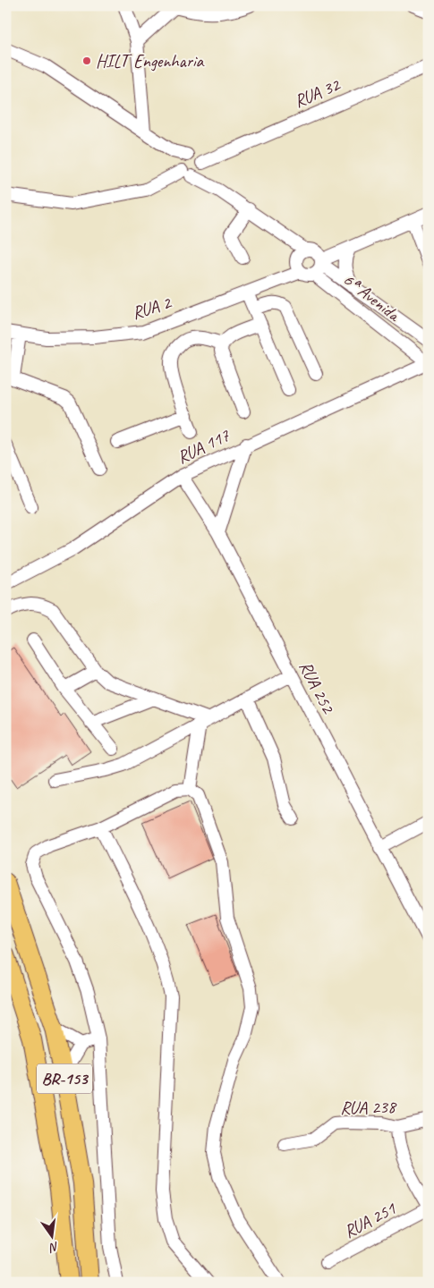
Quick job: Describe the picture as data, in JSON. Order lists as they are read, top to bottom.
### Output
{
  "streets": {
    "highway": ["BR-153"],
    "street": [
      "RUA 32",
      "6ª Avenida",
      "RUA 2",
      "RUA 117",
      "RUA 252",
      "RUA 238",
      "RUA 251"
    ]
  },
  "crossings": [
    ["6ª Avenida", "RUA 2"],
    ["6ª Avenida", "RUA 117"],
    ["RUA 117", "RUA 252"],
    ["RUA 238", "RUA 251"]
  ],
  "places": ["HILT Engenharia"],
  "north": "bottom"
}
